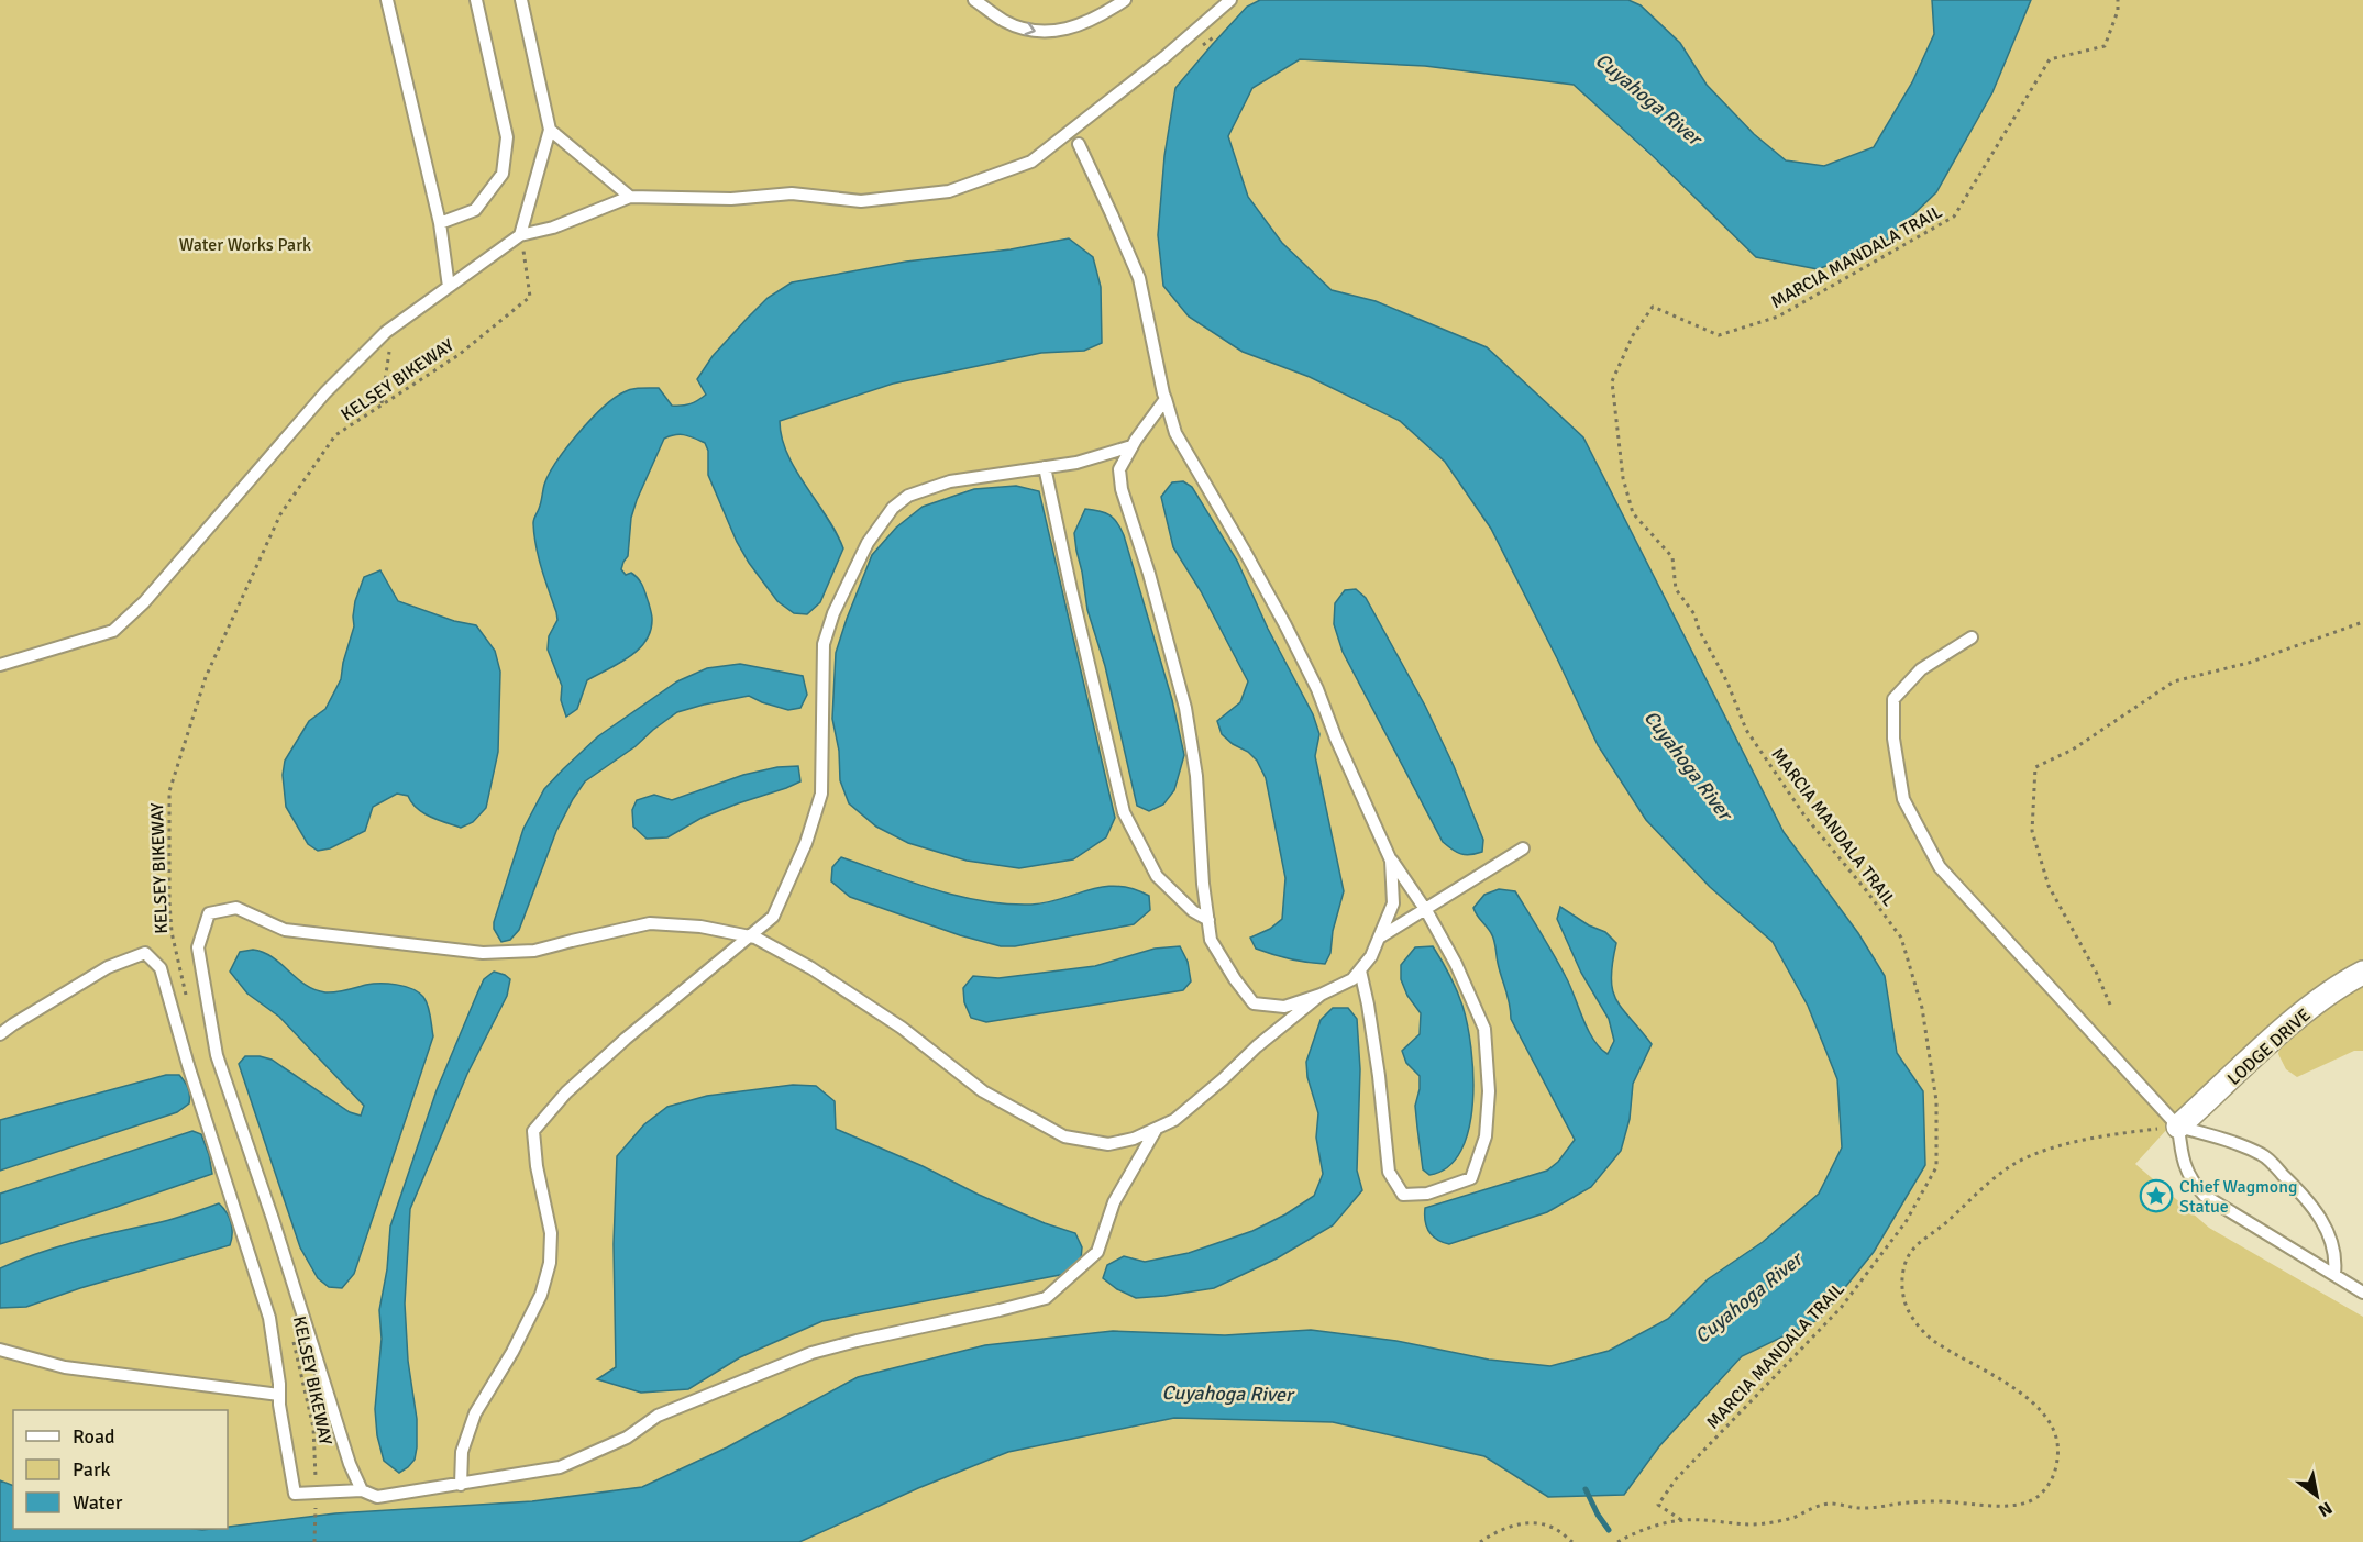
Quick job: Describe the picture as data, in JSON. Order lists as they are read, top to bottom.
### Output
{
  "streets": {
    "street": ["LODGE DRIVE"],
    "path": ["MARCIA MANDALA TRAIL", "KELSEY BIKEWAY"]
  },
  "water": ["Cuyahoga River"],
  "parks": ["Water Works Park"],
  "places": {
    "place": ["Chief Wagmong Statue"]
  },
  "legend": ["Road", "Park", "Water"],
  "north": "bottom right"
}
